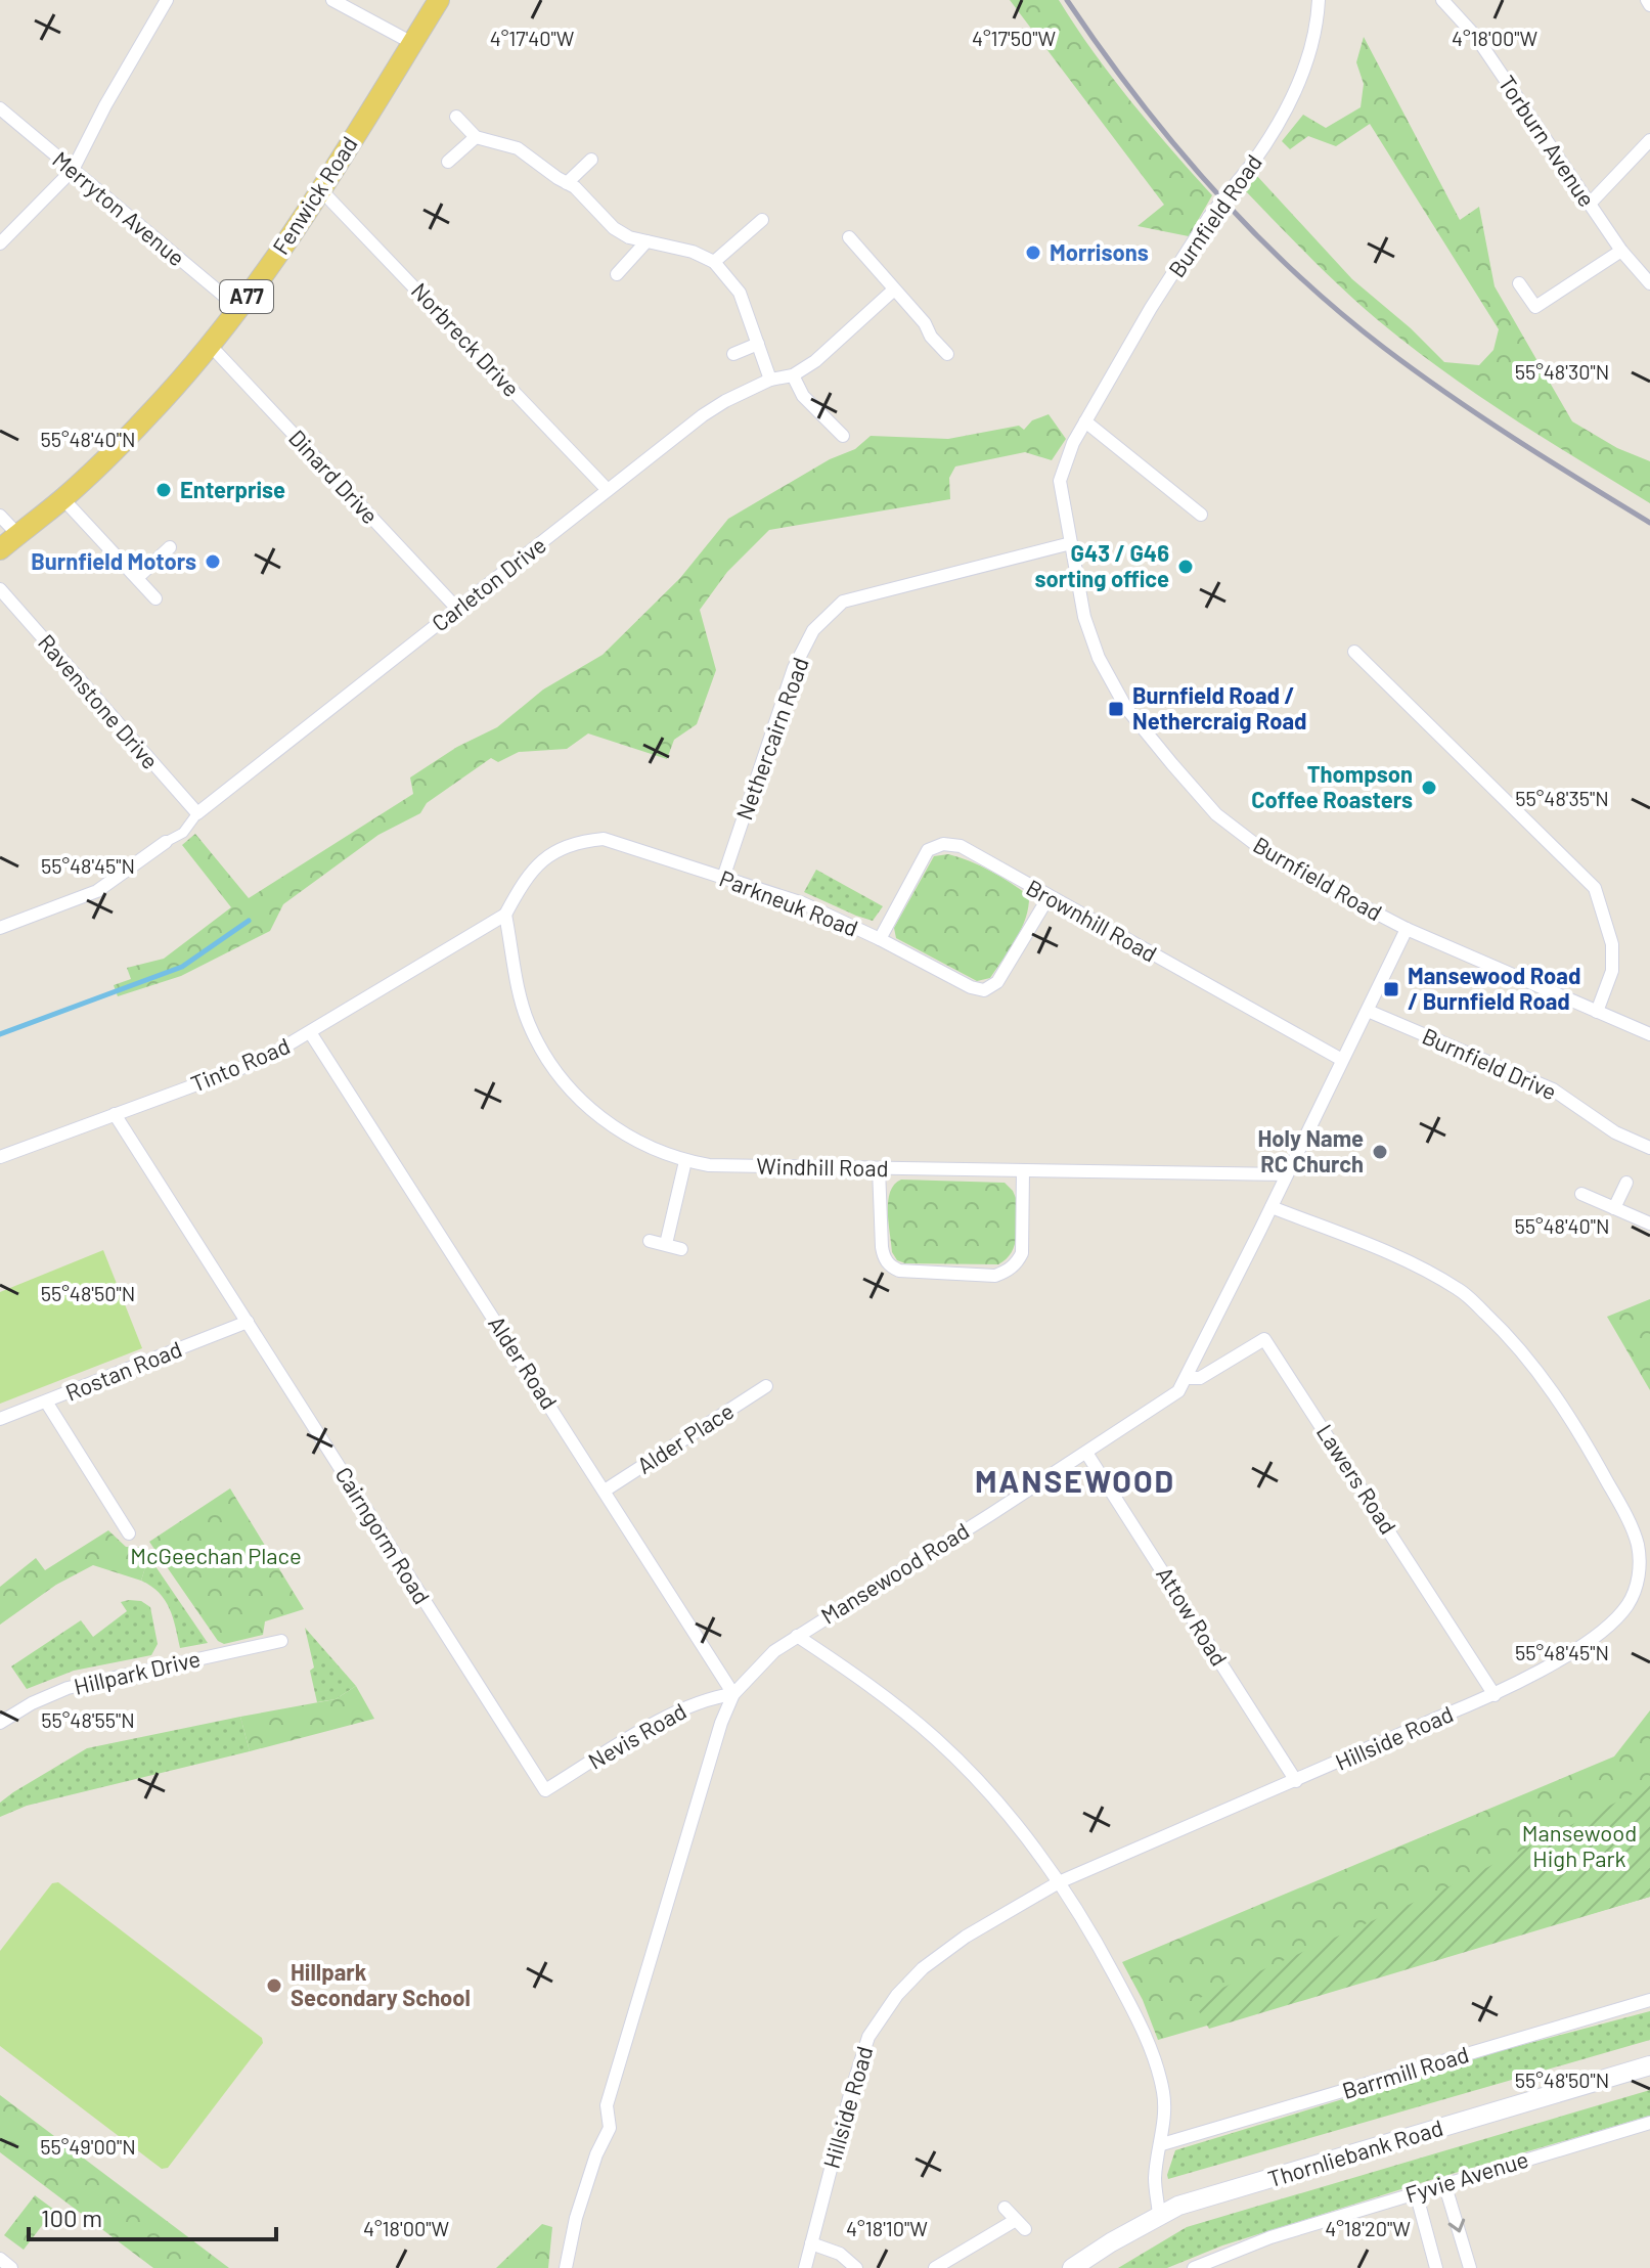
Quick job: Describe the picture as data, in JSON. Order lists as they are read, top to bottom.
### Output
{
  "streets": {
    "main road": ["Fenwick Road", "A77", "Thornliebank Road"],
    "street": [
      "Torburn Avenue",
      "Merryton Avenue",
      "Burnfield Road",
      "Norbreck Drive",
      "Dinard Drive",
      "Carleton Drive",
      "Ravenstone Drive",
      "Nethercairn Road",
      "Parkneuk Road",
      "Brownhill Road",
      "Burnfield Drive",
      "Tinto Road",
      "Windhill Road",
      "Alder Road",
      "Rostan Road",
      "Alder Place",
      "Lawers Road",
      "Cairngorm Road",
      "Mansewood Road",
      "Attow Road",
      "Hillpark Drive",
      "Nevis Road",
      "Hillside Road",
      "Barrmill Road",
      "Fyvie Avenue"
    ]
  },
  "crossings": [
    ["Fenwick Road", "Merryton Avenue"],
    ["Fenwick Road", "Norbreck Drive"],
    ["Fenwick Road", "Dinard Drive"],
    ["Burnfield Road", "Nethercairn Road"],
    ["Burnfield Road", "Mansewood Road"],
    ["Norbreck Drive", "Carleton Drive"],
    ["Dinard Drive", "Carleton Drive"],
    ["Carleton Drive", "Ravenstone Drive"],
    ["Nethercairn Road", "Parkneuk Road"],
    ["Parkneuk Road", "Brownhill Road"],
    ["Parkneuk Road", "Tinto Road"],
    ["Parkneuk Road", "Windhill Road"],
    ["Brownhill Road", "Mansewood Road"],
    ["Burnfield Drive", "Mansewood Road"],
    ["Tinto Road", "Windhill Road"],
    ["Tinto Road", "Alder Road"],
    ["Tinto Road", "Cairngorm Road"],
    ["Windhill Road", "Mansewood Road"],
    ["Alder Road", "Alder Place"],
    ["Alder Road", "Mansewood Road"],
    ["Alder Road", "Nevis Road"],
    ["Rostan Road", "Cairngorm Road"],
    ["Lawers Road", "Mansewood Road"],
    ["Lawers Road", "Hillside Road"],
    ["Cairngorm Road", "Nevis Road"],
    ["Mansewood Road", "Attow Road"],
    ["Mansewood Road", "Nevis Road"],
    ["Mansewood Road", "Hillside Road"],
    ["Attow Road", "Hillside Road"]
  ],
  "districts": ["MANSEWOOD"],
  "parks": ["McGeechan Place", "Mansewood High Park"],
  "places": {
    "other": [
      "Morrisons",
      "Enterprise",
      "Burnfield Motors",
      "G43 / G46 sorting office",
      "Thompson Coffee Roasters",
      "Holy Name RC Church",
      "Hillpark Secondary School"
    ],
    "transit": ["Burnfield Road / Nethercraig Road", "Mansewood Road / Burnfield Road"]
  },
  "scale_bar": "100 m",
  "coordinates": [
    "4°17'40\"W",
    "4°17'50\"W",
    "4°18'00\"W",
    "55°48'30\"N",
    "55°48'40\"N",
    "55°48'35\"N",
    "55°48'45\"N",
    "55°48'50\"N",
    "55°48'55\"N",
    "55°49'00\"N",
    "4°18'10\"W",
    "4°18'20\"W"
  ]
}
